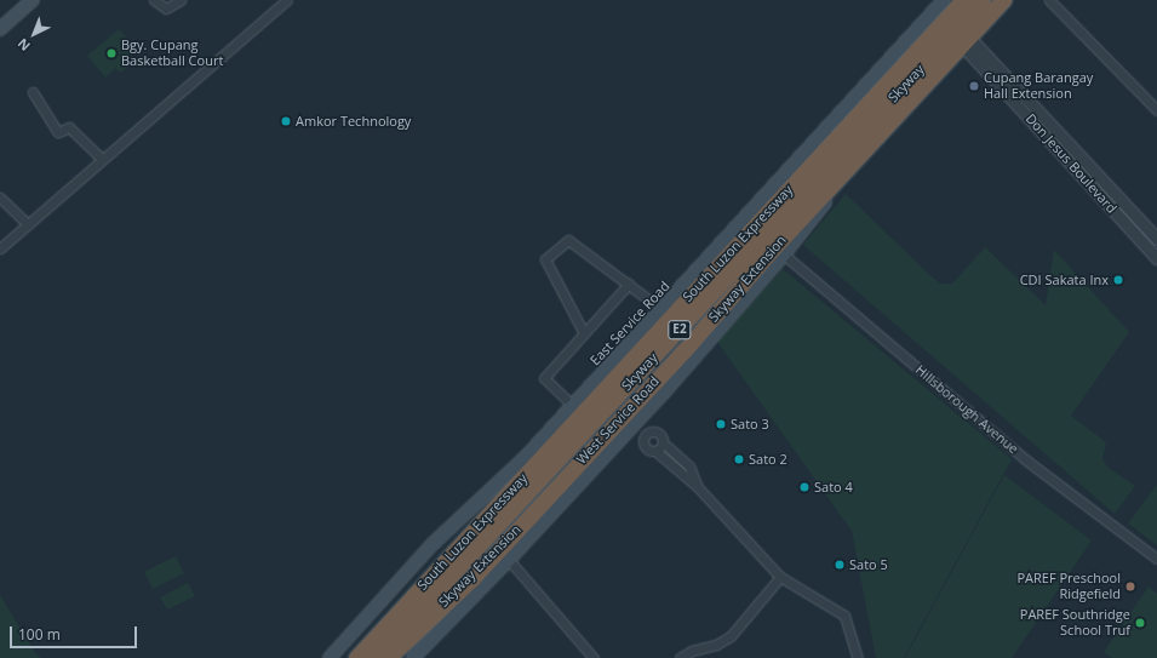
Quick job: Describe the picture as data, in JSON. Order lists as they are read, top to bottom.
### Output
{
  "streets": {
    "highway": [
      "Skyway",
      "South Luzon Expressway",
      "Skyway Extension",
      "E2"
    ],
    "main road": ["East Service Road", "West Service Road"],
    "street": ["Don Jesus Boulevard", "Hillsborough Avenue"]
  },
  "crossings": [
    ["Don Jesus Boulevard", "West Service Road"],
    ["South Luzon Expressway", "Skyway Extension"],
    ["Hillsborough Avenue", "West Service Road"]
  ],
  "places": [
    "Bgy. Cupang Basketball Court",
    "Cupang Barangay Hall Extension",
    "Amkor Technology",
    "CDI Sakata Inx",
    "Sato 3",
    "Sato 2",
    "Sato 4",
    "Sato 5",
    "PAREF Preschool Ridgefield",
    "PAREF Southridge School Truf"
  ],
  "scale_bar": "100 m",
  "north": "bottom left"
}
